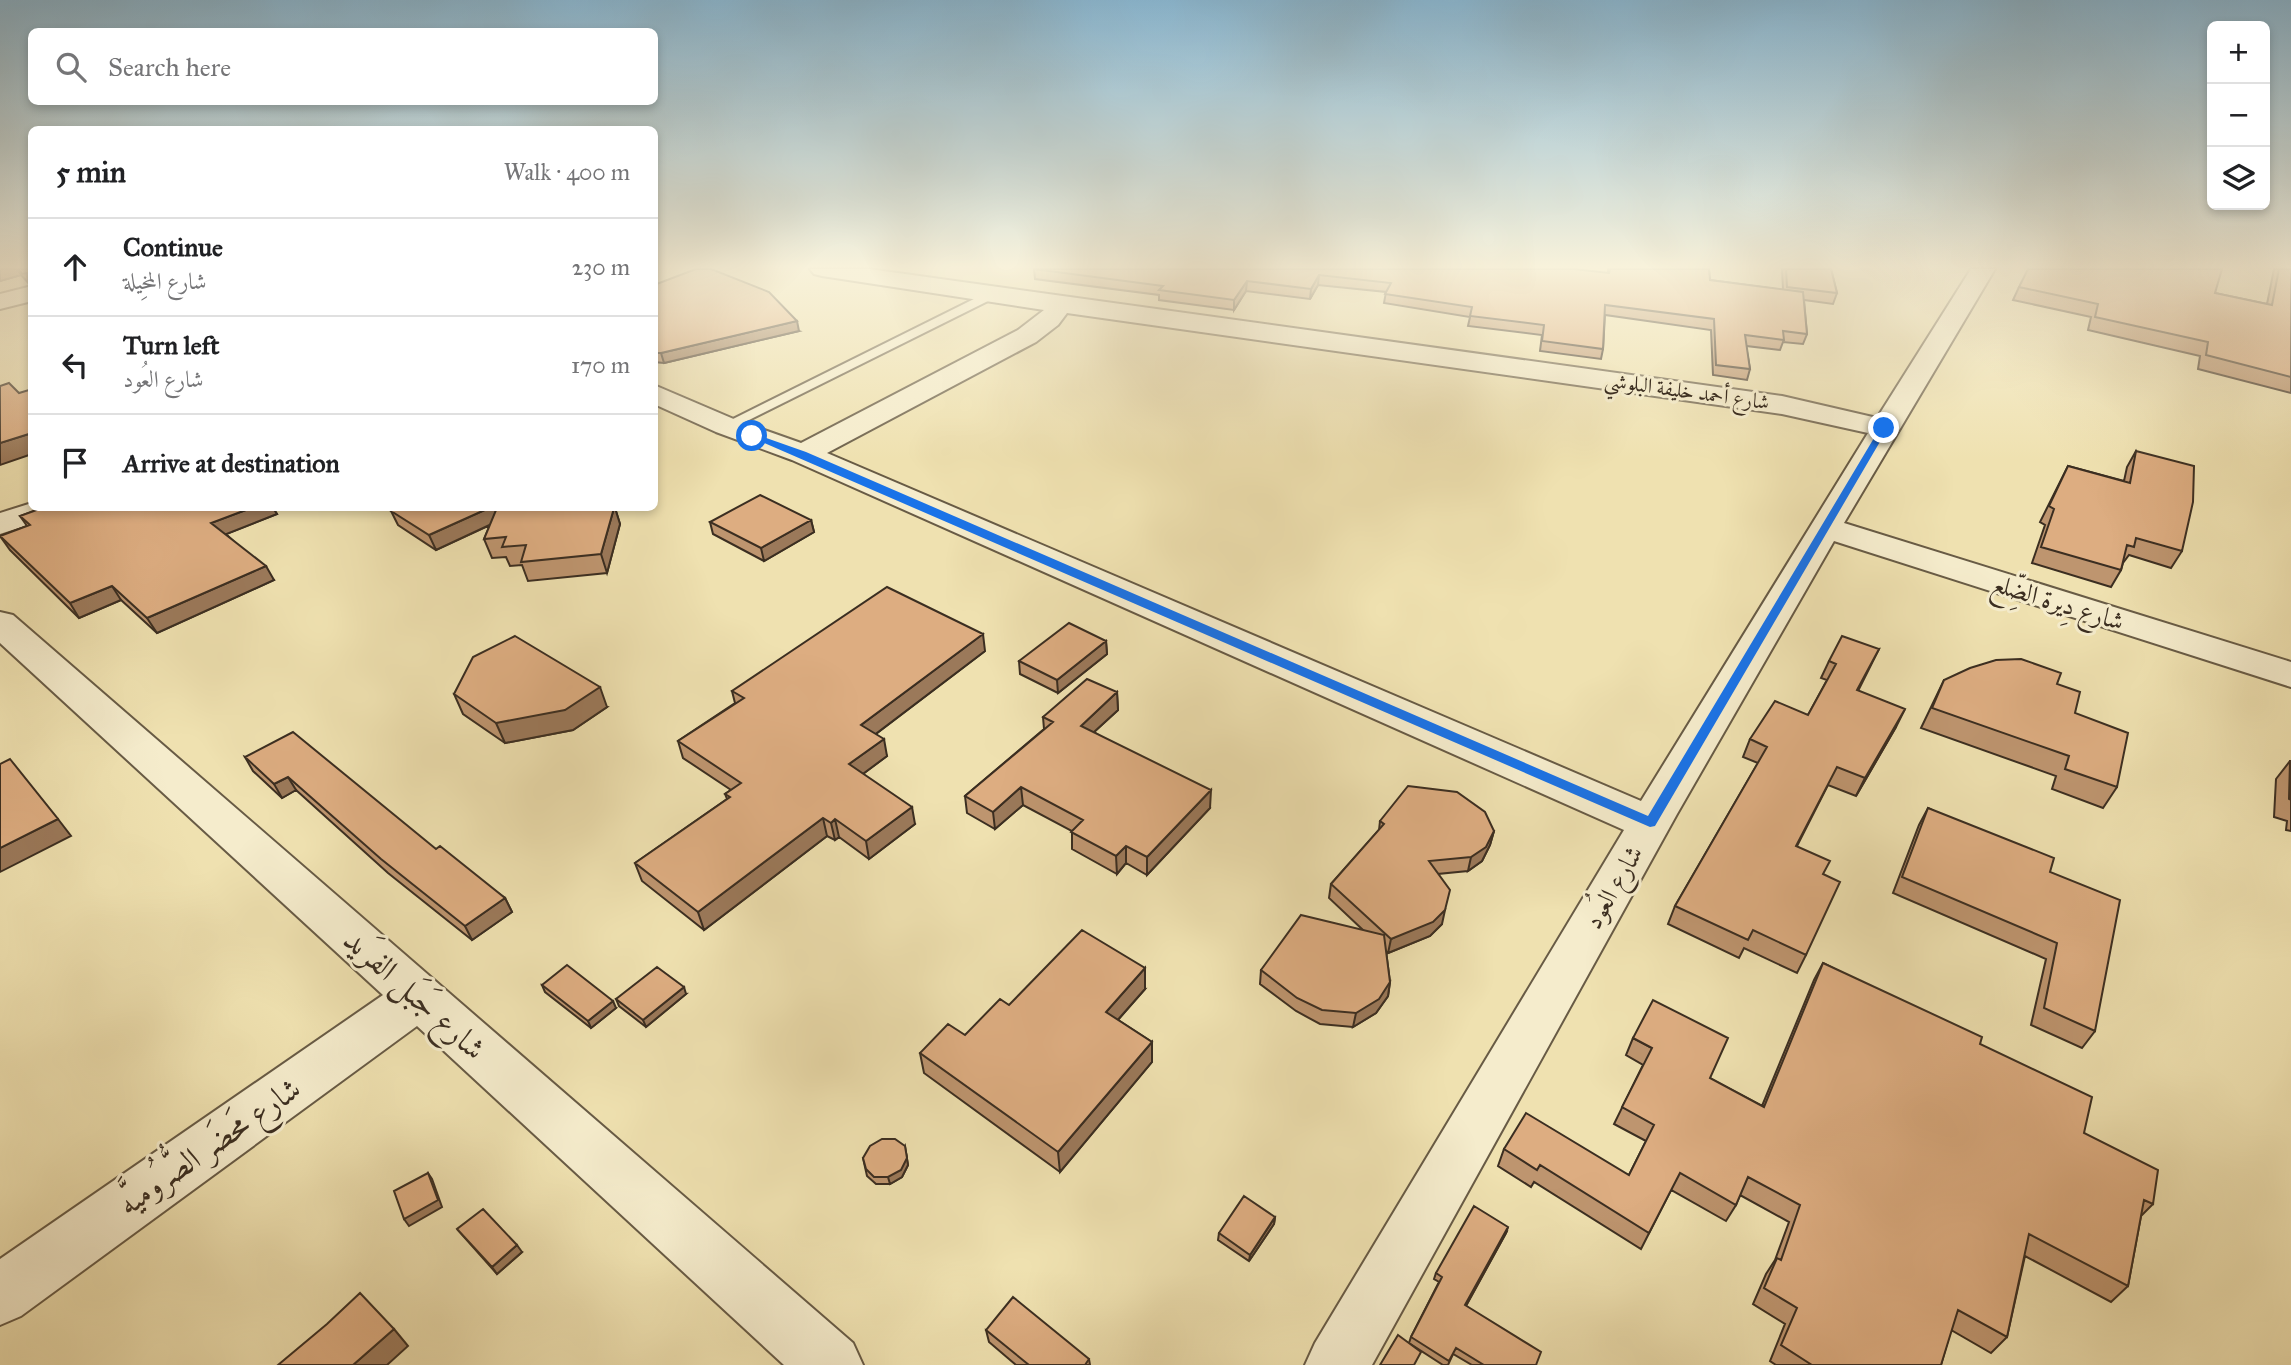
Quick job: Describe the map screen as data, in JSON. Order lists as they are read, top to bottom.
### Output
{
  "streets": {
    "street": [
      "شارع أحمد خليفة البلوشي",
      "شارع دِيرة الضِّلع",
      "شارع العُود",
      "شارع جَبَل الفرَيد",
      "شارع مَحضَر الصُّرُوميَّه"
    ]
  },
  "crossings": [
    ["شارع أحمد خليفة البلوشي", "شارع العُود"],
    ["شارع دِيرة الضِّلع", "شارع العُود"],
    ["شارع جَبَل الفرَيد", "شارع مَحضَر الصُّرُوميَّه"]
  ],
  "page": {
    "map_buttons": ["+", "−"],
    "search": "Search here",
    "heading": ["5 min", "Walk · 400 m"],
    "list": [
      ["Continue", "شارع المخِيلة", "230 m"],
      ["Turn left", "شارع العُود", "170 m"],
      "Arrive at destination"
    ]
  }
}
